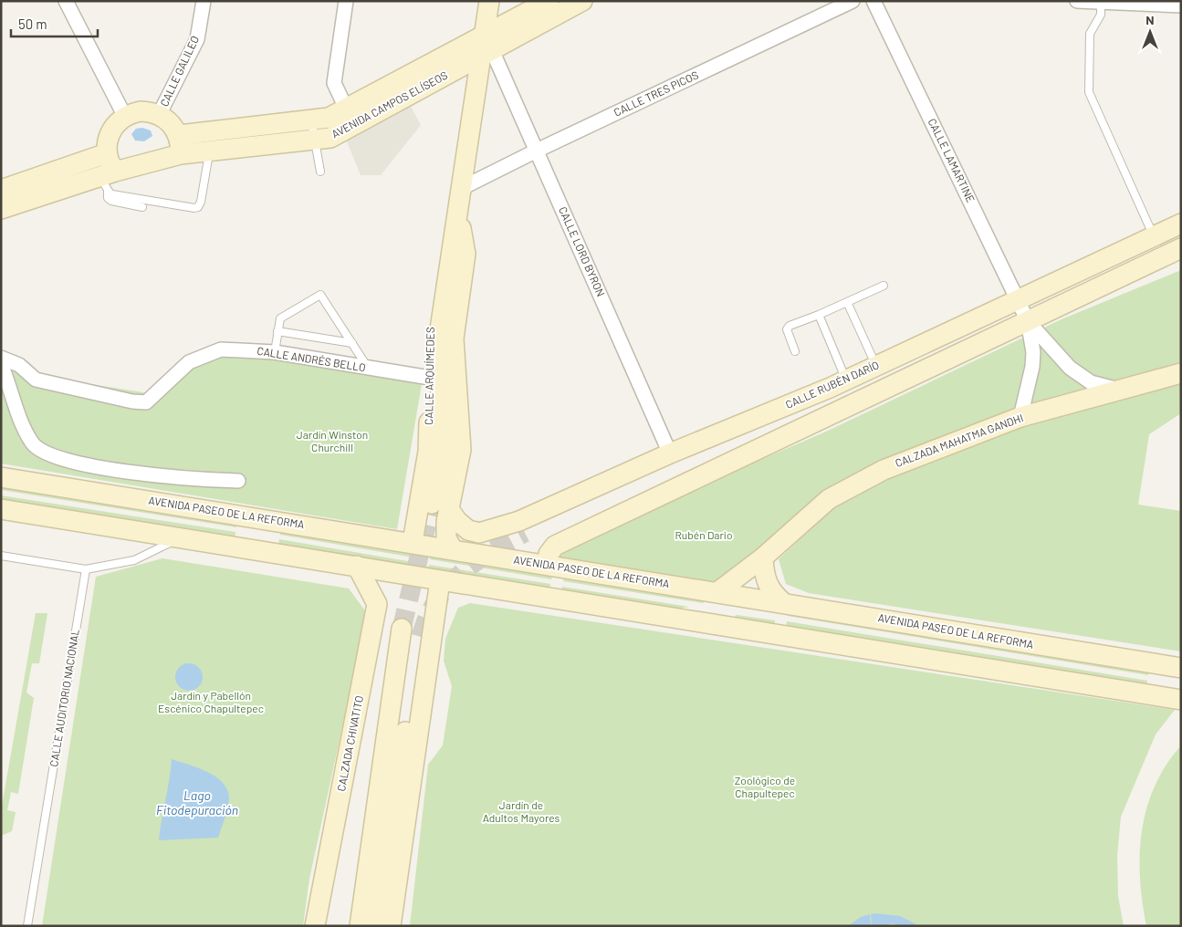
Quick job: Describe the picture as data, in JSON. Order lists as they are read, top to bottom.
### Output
{
  "streets": {
    "street": [
      "CALLE GALILEO",
      "CALLE TRES PICOS",
      "AVENIDA CAMPOS ELÍSEOS",
      "CALLE LAMARTINE",
      "CALLE LORD BYRON",
      "CALLE ANDRÉS BELLO",
      "CALLE ARQUÍMEDES",
      "CALLE RUBÉN DARÍO",
      "CALZADA MAHATMA GANDHI",
      "AVENIDA PASEO DE LA REFORMA",
      "CALZADA CHIVATITO"
    ],
    "lane": ["CALLE AUDITORIO NACIONAL"]
  },
  "crossings": [
    ["CALLE TRES PICOS", "CALLE LORD BYRON"],
    ["CALLE TRES PICOS", "CALLE ARQUÍMEDES"],
    ["AVENIDA CAMPOS ELÍSEOS", "CALLE LORD BYRON"],
    ["AVENIDA CAMPOS ELÍSEOS", "CALLE ARQUÍMEDES"],
    ["CALLE LAMARTINE", "CALLE RUBÉN DARÍO"],
    ["CALLE LAMARTINE", "CALZADA MAHATMA GANDHI"],
    ["CALLE LORD BYRON", "CALLE ARQUÍMEDES"],
    ["CALLE LORD BYRON", "CALLE RUBÉN DARÍO"],
    ["CALLE ANDRÉS BELLO", "CALLE ARQUÍMEDES"],
    ["CALLE ARQUÍMEDES", "CALLE RUBÉN DARÍO"],
    ["CALLE ARQUÍMEDES", "AVENIDA PASEO DE LA REFORMA"],
    ["CALZADA MAHATMA GANDHI", "AVENIDA PASEO DE LA REFORMA"]
  ],
  "water": ["Lago Fitodepuración"],
  "parks": [
    "Jardín Winston Churchill",
    "Rubén Dario",
    "Jardín y Pabellón Escénico Chapultepec",
    "Zoológico de Chapultepec",
    "Jardín de Adultos Mayores"
  ],
  "scale_bar": "50 m",
  "north": "top"
}
